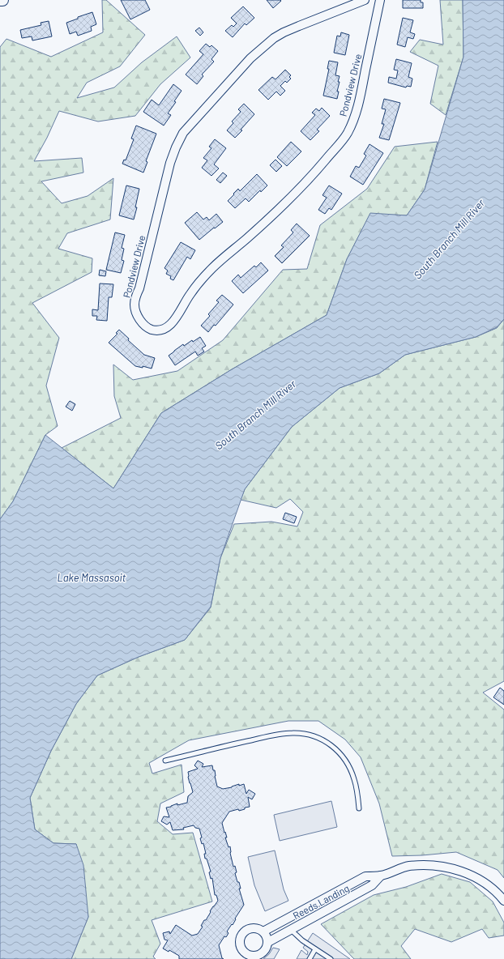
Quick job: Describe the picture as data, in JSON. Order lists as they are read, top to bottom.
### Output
{
  "streets": {
    "street": ["Pondview Drive", "Reeds Landing"]
  },
  "water": ["South Branch Mill River", "Lake Massasoit"]
}
